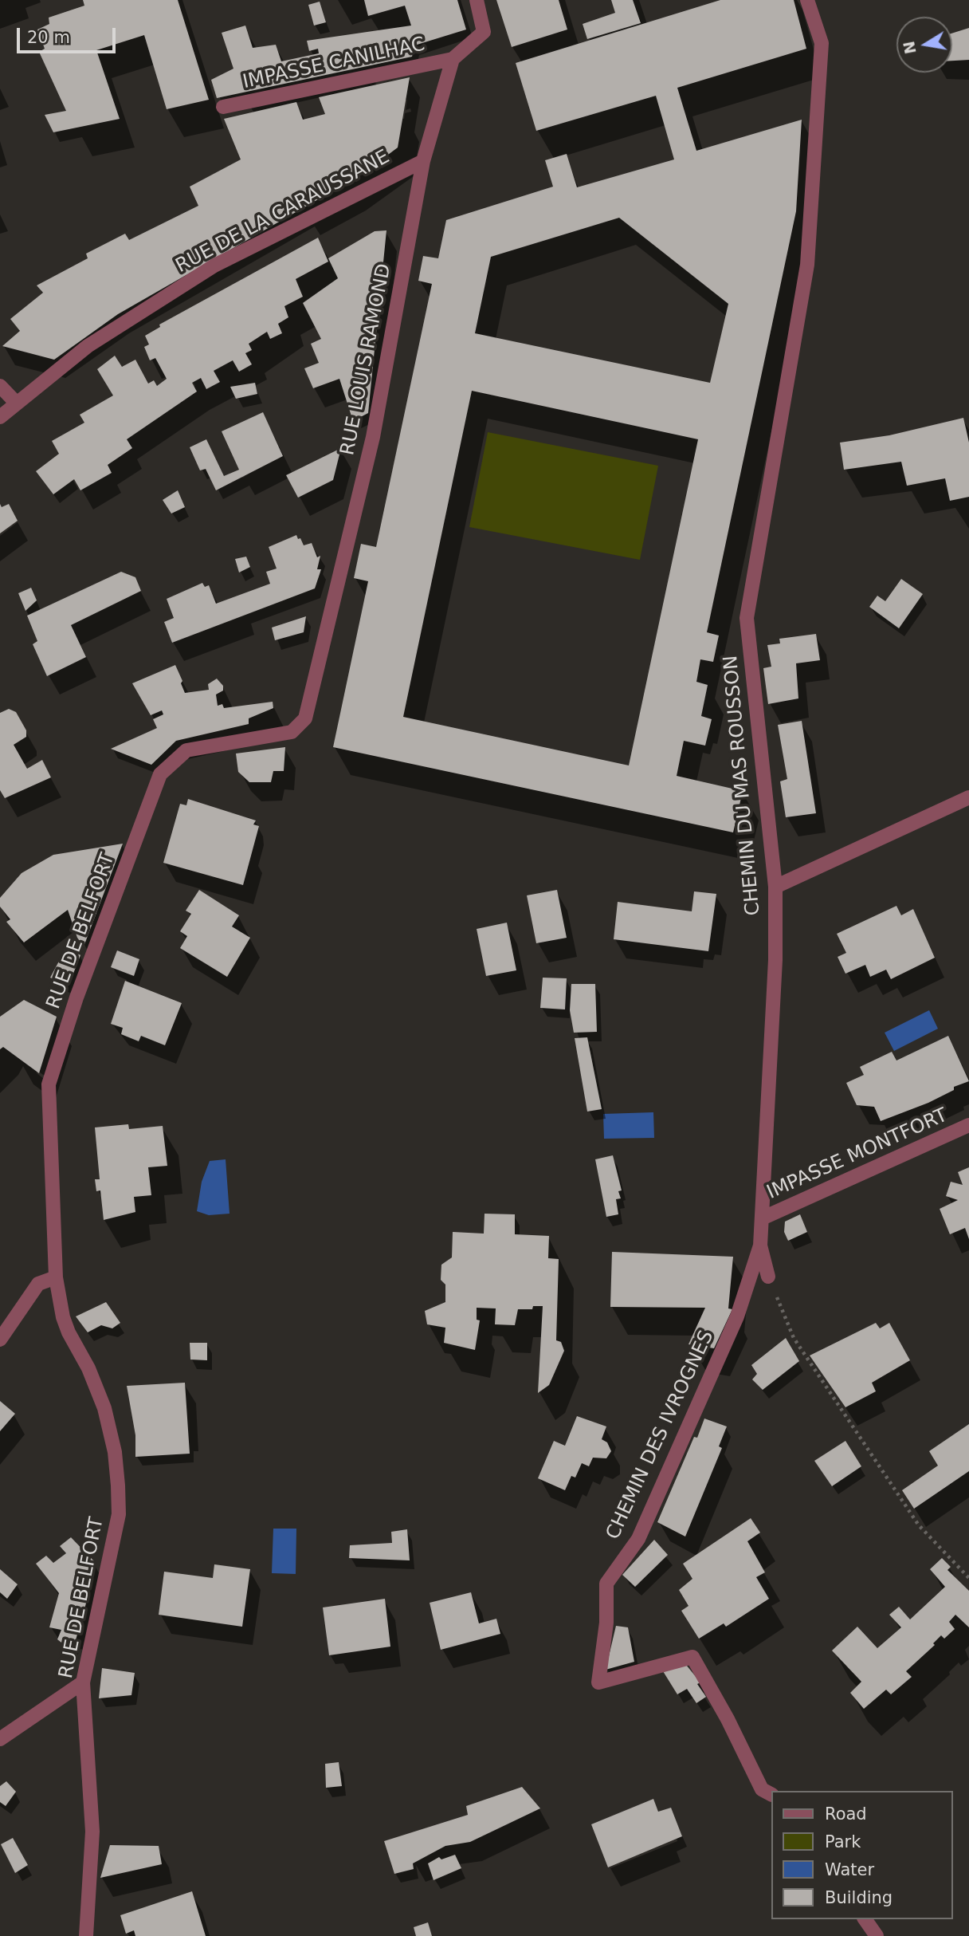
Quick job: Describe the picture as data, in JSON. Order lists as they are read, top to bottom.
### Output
{
  "streets": {
    "street": [
      "IMPASSE CANILHAC",
      "RUE DE LA CARAUSSANE",
      "RUE LOUIS RAMOND",
      "CHEMIN DU MAS ROUSSON",
      "RUE DE BELFORT",
      "IMPASSE MONTFORT",
      "CHEMIN DES IVROGNES"
    ]
  },
  "crossings": [
    ["IMPASSE CANILHAC", "RUE LOUIS RAMOND"],
    ["RUE DE LA CARAUSSANE", "RUE LOUIS RAMOND"],
    ["RUE LOUIS RAMOND", "RUE DE BELFORT"],
    ["CHEMIN DU MAS ROUSSON", "IMPASSE MONTFORT"],
    ["CHEMIN DU MAS ROUSSON", "CHEMIN DES IVROGNES"]
  ],
  "legend": [
    "Road",
    "Park",
    "Water",
    "Building"
  ],
  "scale_bar": "20 m",
  "north": "left"
}
